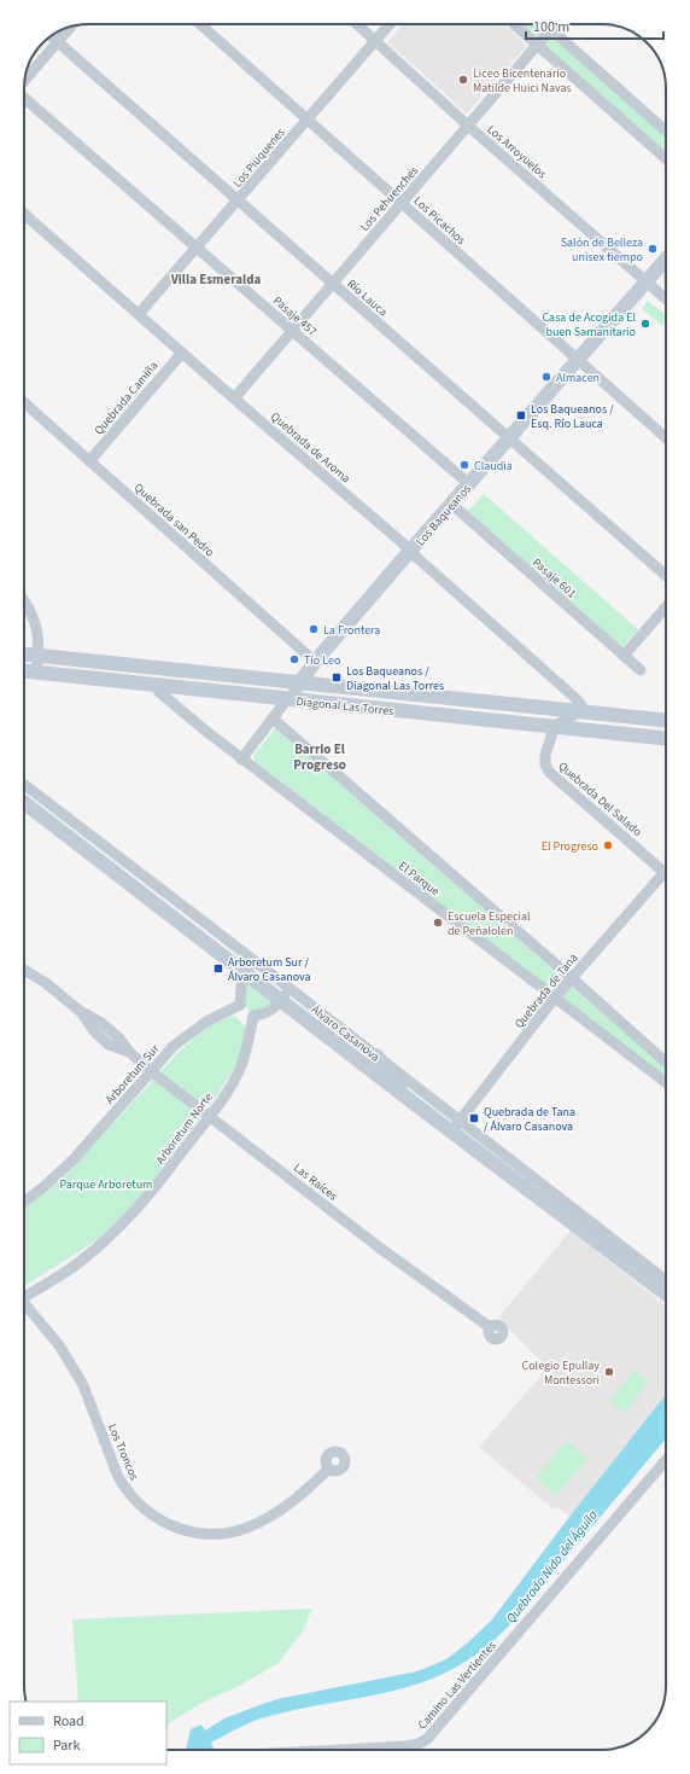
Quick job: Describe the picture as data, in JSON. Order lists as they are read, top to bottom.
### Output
{
  "streets": {
    "main road": ["Los Baqueanos", "Diagonal Las Torres", "Álvaro Casanova"],
    "street": [
      "Los Arroyuelos",
      "Los Piuquenes",
      "Los Pehuenches",
      "Los Picachos",
      "Río Lauca",
      "Pasaje 457",
      "Quebrada Camiña",
      "Quebrada de Aroma",
      "Quebrada san Pedro",
      "Pasaje 601",
      "Quebrada Del Salado",
      "El Parque",
      "Quebrada de Tana",
      "Arboretum Sur",
      "Arboretum Norte",
      "Las Raíces",
      "Los Troncos",
      "Camino Las Vertientes"
    ]
  },
  "crossings": [
    ["Los Arroyuelos", "Los Piuquenes"],
    ["Los Arroyuelos", "Los Pehuenches"],
    ["Los Arroyuelos", "Los Baqueanos"],
    ["Los Piuquenes", "Los Picachos"],
    ["Los Piuquenes", "Río Lauca"],
    ["Los Piuquenes", "Pasaje 457"],
    ["Los Piuquenes", "Quebrada de Aroma"],
    ["Los Pehuenches", "Los Picachos"],
    ["Los Pehuenches", "Río Lauca"],
    ["Los Pehuenches", "Pasaje 457"],
    ["Los Pehuenches", "Quebrada de Aroma"],
    ["Los Picachos", "Los Baqueanos"],
    ["Río Lauca", "Los Baqueanos"],
    ["Pasaje 457", "Los Baqueanos"],
    ["Quebrada Camiña", "Quebrada de Aroma"],
    ["Quebrada Camiña", "Quebrada san Pedro"],
    ["Quebrada de Aroma", "Los Baqueanos"],
    ["Quebrada de Aroma", "Diagonal Las Torres"],
    ["Los Baqueanos", "Quebrada san Pedro"],
    ["Los Baqueanos", "Pasaje 601"],
    ["Los Baqueanos", "Diagonal Las Torres"],
    ["Los Baqueanos", "El Parque"],
    ["Diagonal Las Torres", "Quebrada Del Salado"],
    ["Diagonal Las Torres", "El Parque"],
    ["El Parque", "Quebrada de Tana"],
    ["Quebrada de Tana", "Álvaro Casanova"],
    ["Arboretum Sur", "Las Raíces"],
    ["Arboretum Norte", "Las Raíces"]
  ],
  "districts": ["Villa Esmeralda", "Barrio El Progreso"],
  "water": ["Quebrada Nido del Águila"],
  "parks": ["Parque Arboretum"],
  "places": {
    "other": [
      "Liceo Bicentenario Matilde Huici Navas",
      "Salón de Belleza unisex tiempo",
      "Casa de Acogida El buen Samanitario",
      "Almacen",
      "Claudia",
      "La Frontera",
      "Tío Leo",
      "El Progreso",
      "Escuela Especial de Peñalolén",
      "Colegio Epullay Montessori"
    ],
    "transit": [
      "Los Baqueanos / Esq. Río Lauca",
      "Los Baqueanos / Diagonal Las Torres",
      "Arboretum Sur / Álvaro Casanova",
      "Quebrada de Tana / Álvaro Casanova"
    ]
  },
  "legend": ["Road", "Park"],
  "scale_bar": "100 m"
}
